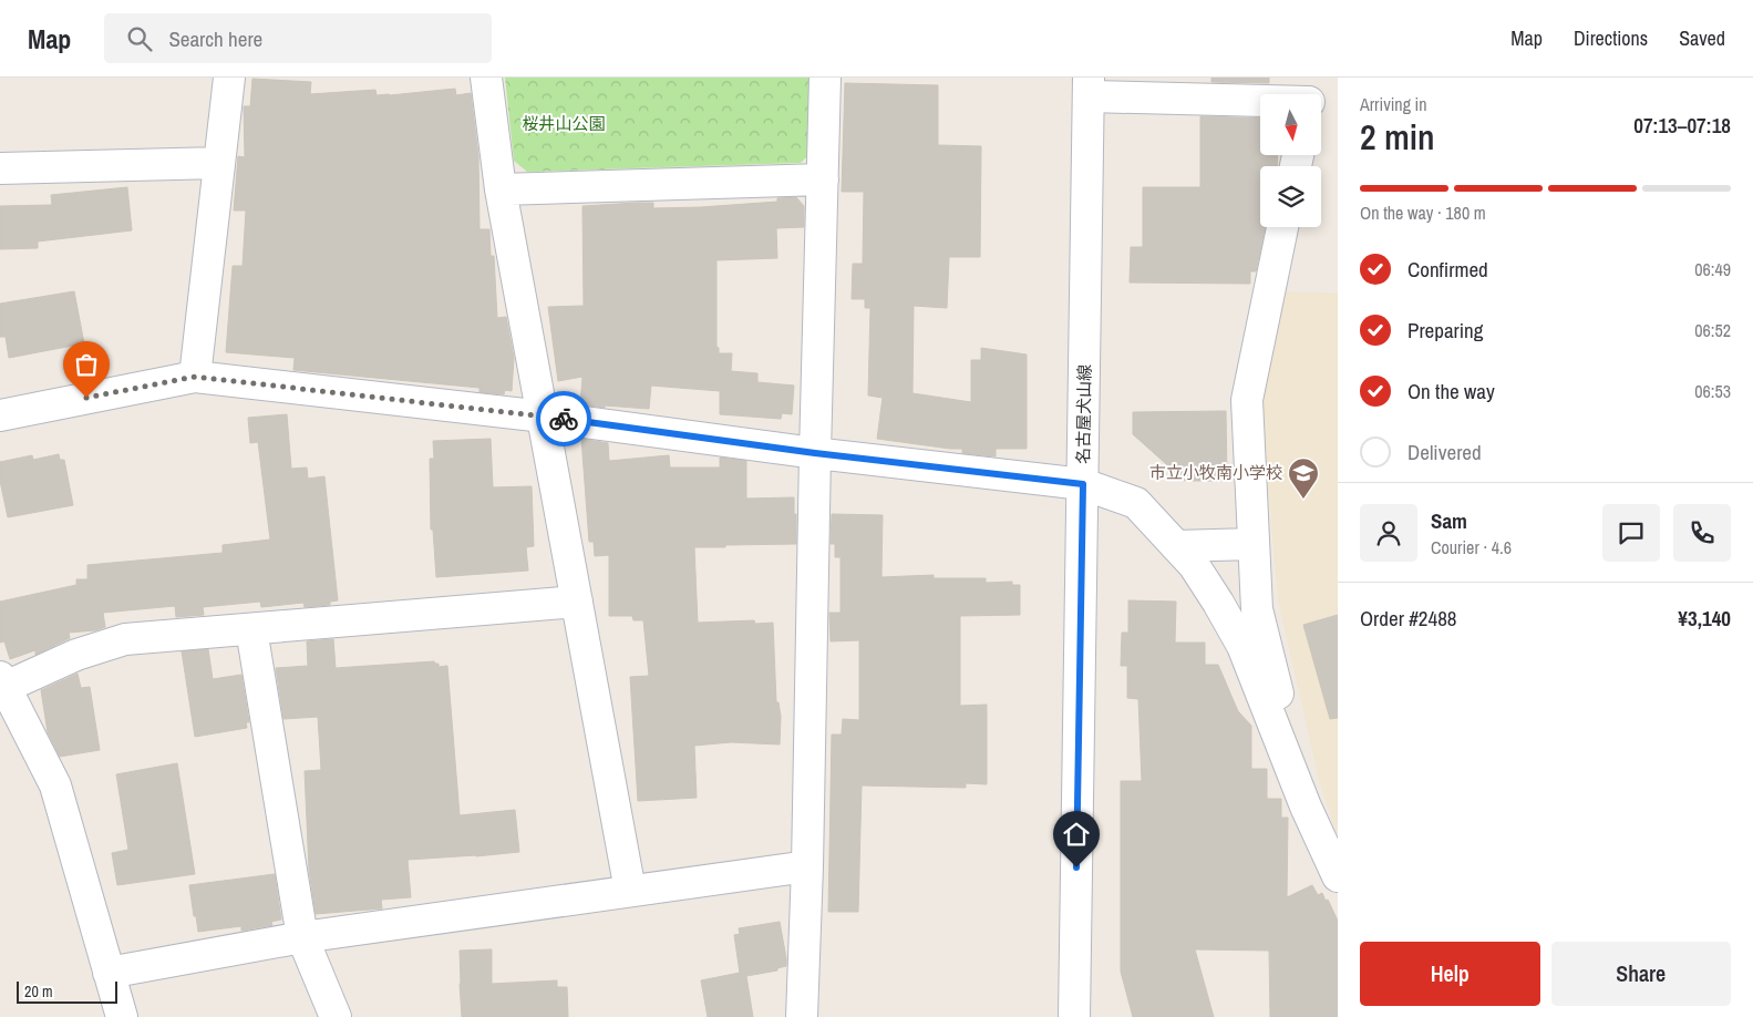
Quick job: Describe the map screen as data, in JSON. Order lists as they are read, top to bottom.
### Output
{
  "streets": {
    "street": ["名古屋犬山線"]
  },
  "parks": ["桜井山公園"],
  "places": {
    "school or university": ["市立小牧南小学校"]
  },
  "scale_bar": "20 m",
  "north": "bottom",
  "page": {
    "header": "Map",
    "search": "Search here",
    "nav": ["Map", "Directions", "Saved"],
    "heading": ["2 min", "Arriving in", "07:13–07:18"],
    "panel": [
      "Sam",
      "Courier · 4.6",
      "Order #2488",
      "¥3,140"
    ],
    "bar": "On the way · 180 m",
    "list": [
      ["Confirmed", "06:49"],
      ["Preparing", "06:52"],
      ["On the way", "06:53"],
      "Delivered"
    ],
    "buttons": ["Help", "Share"],
    "scale": "20 m"
  }
}
